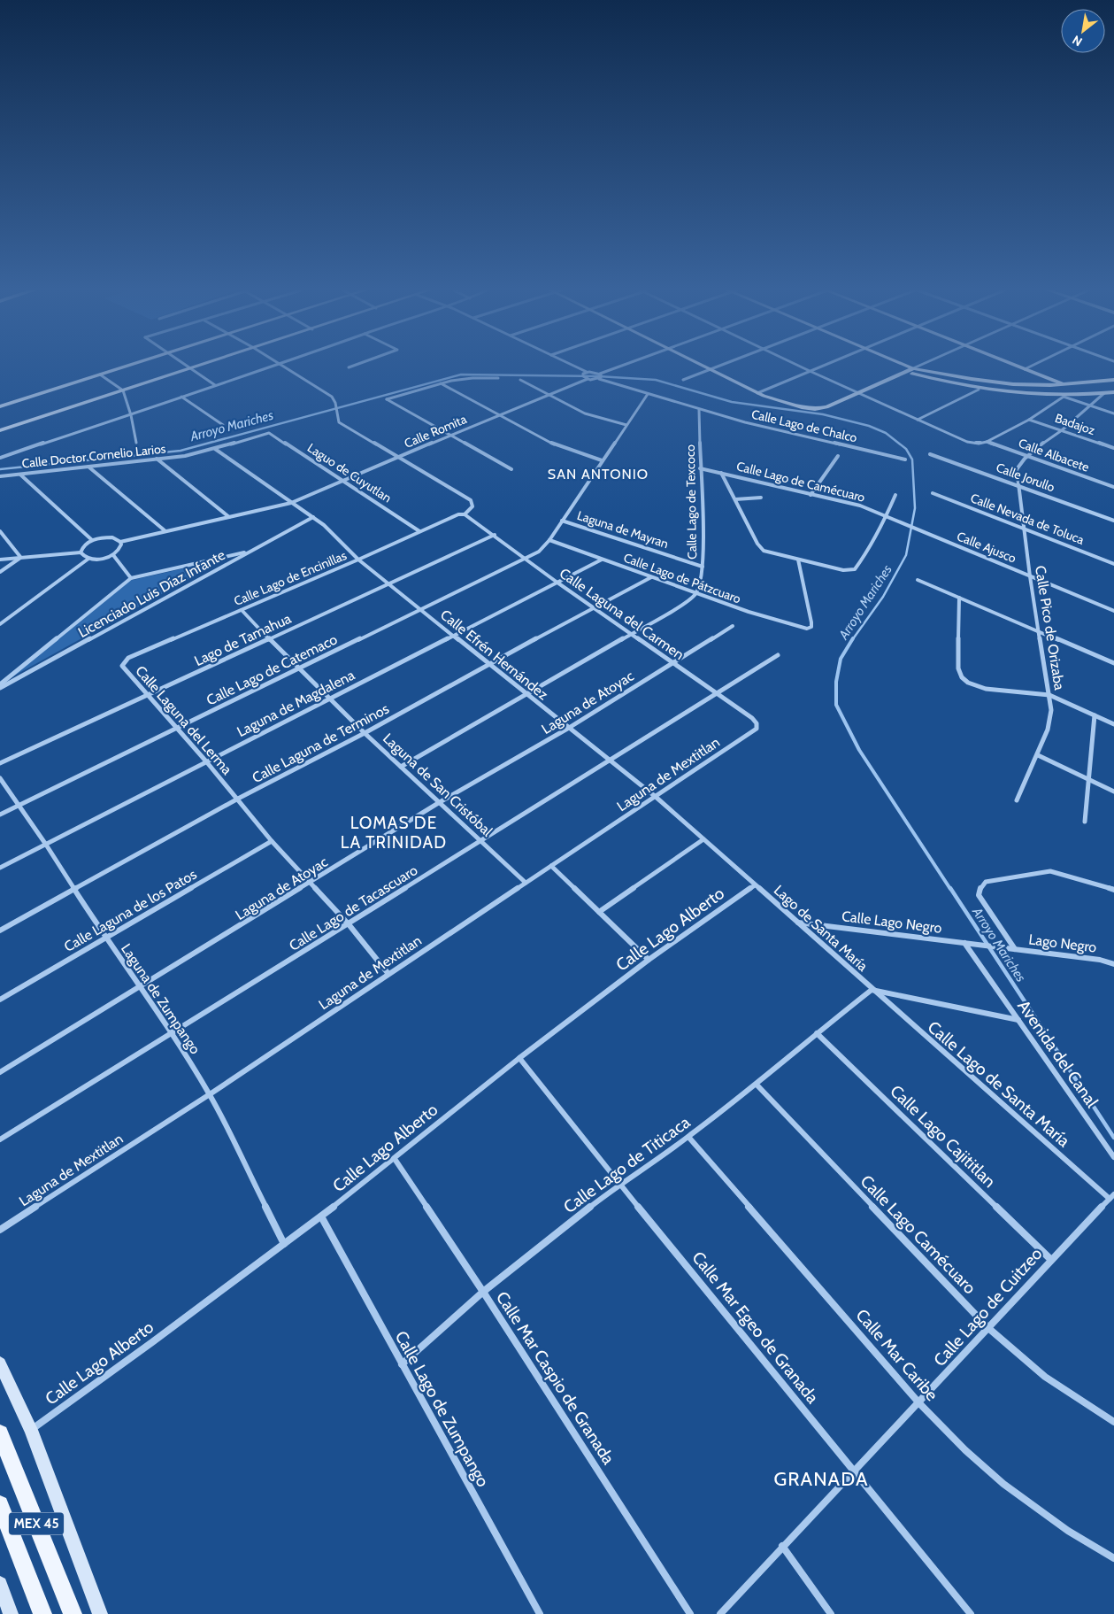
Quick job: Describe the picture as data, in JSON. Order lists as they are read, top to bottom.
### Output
{
  "streets": {
    "main road": ["MEX 45"],
    "street": [
      "Badajoz",
      "Calle Lago de Chalco",
      "Calle Romita",
      "Calle Albacete",
      "Calle Doctor Cornelio Larios",
      "Laguo de Cuyutlan",
      "Calle Jorullo",
      "Calle Lago de Camécuaro",
      "Calle Lago de Texcoco",
      "Calle Nevada de Toluca",
      "Laguna de Mayran",
      "Calle Ajusco",
      "Calle Lago de Encinillas",
      "Calle Lago de Pátzcuaro",
      "Licenciado Luis Díaz Infante",
      "Calle Laguna del Carmen",
      "Calle Pico de Orizaba",
      "Lago de Tamahua",
      "Calle Efrén Hernández",
      "Calle Lago de Catemaco",
      "Laguna de Atoyac",
      "Laguna de Magdalena",
      "Calle Laguna del Lerma",
      "Calle Laguna de Terminos",
      "Laguna de Mextitlan",
      "Laguna de San Cristóbal",
      "Calle Lago de Tacascuaro",
      "Calle Laguna de los Patos",
      "Calle Lago Negro",
      "Lago de Santa María",
      "Calle Lago Alberto",
      "Lago Negro",
      "Laguna de Zumpango",
      "Avenida del Canal",
      "Calle Lago de Santa María",
      "Calle Lago Cajititlan",
      "Calle Lago de Titicaca",
      "Calle Lago Camécuaro",
      "Calle Lago de Cuitzeo",
      "Calle Mar Egeo de Granada",
      "Calle Mar Caribe",
      "Calle Mar Caspio de Granada",
      "Calle Lago de Zumpango"
    ]
  },
  "crossings": [
    ["Calle Lago de Chalco", "Calle Lago de Texcoco"],
    ["Calle Lago de Chalco", "Calle Lago de Catemaco"],
    ["Calle Romita", "Laguo de Cuyutlan"],
    ["Calle Romita", "Calle Efrén Hernández"],
    ["Calle Albacete", "Calle Pico de Orizaba"],
    ["Calle Doctor Cornelio Larios", "Laguo de Cuyutlan"],
    ["Calle Doctor Cornelio Larios", "Calle Efrén Hernández"],
    ["Laguo de Cuyutlan", "Calle Lago de Encinillas"],
    ["Laguo de Cuyutlan", "Calle Efrén Hernández"],
    ["Calle Jorullo", "Calle Pico de Orizaba"],
    ["Calle Lago de Camécuaro", "Calle Lago de Texcoco"],
    ["Calle Lago de Camécuaro", "Calle Ajusco"],
    ["Calle Lago de Texcoco", "Laguna de Mayran"],
    ["Calle Lago de Texcoco", "Calle Lago de Pátzcuaro"],
    ["Calle Nevada de Toluca", "Calle Pico de Orizaba"],
    ["Laguna de Mayran", "Calle Lago de Catemaco"],
    ["Calle Ajusco", "Calle Pico de Orizaba"],
    ["Calle Lago de Encinillas", "Calle Laguna del Carmen"],
    ["Calle Lago de Encinillas", "Calle Efrén Hernández"],
    ["Calle Lago de Encinillas", "Calle Laguna del Lerma"],
    ["Calle Lago de Encinillas", "Laguna de San Cristóbal"],
    ["Calle Lago de Pátzcuaro", "Calle Lago de Catemaco"],
    ["Calle Lago de Pátzcuaro", "Laguna de Magdalena"],
    ["Calle Lago de Pátzcuaro", "Calle Laguna de Terminos"],
    ["Licenciado Luis Díaz Infante", "Calle Efrén Hernández"],
    ["Calle Laguna del Carmen", "Lago de Tamahua"],
    ["Calle Laguna del Carmen", "Calle Lago de Catemaco"],
    ["Calle Laguna del Carmen", "Laguna de Atoyac"],
    ["Calle Laguna del Carmen", "Laguna de Magdalena"],
    ["Calle Laguna del Carmen", "Calle Laguna de Terminos"],
    ["Calle Laguna del Carmen", "Laguna de Mextitlan"],
    ["Calle Laguna del Carmen", "Calle Lago de Tacascuaro"],
    ["Lago de Tamahua", "Calle Efrén Hernández"],
    ["Lago de Tamahua", "Calle Laguna del Lerma"],
    ["Lago de Tamahua", "Laguna de San Cristóbal"],
    ["Calle Efrén Hernández", "Calle Lago de Catemaco"],
    ["Calle Efrén Hernández", "Laguna de Atoyac"],
    ["Calle Efrén Hernández", "Laguna de Magdalena"],
    ["Calle Efrén Hernández", "Calle Laguna de Terminos"],
    ["Calle Efrén Hernández", "Laguna de Mextitlan"],
    ["Calle Efrén Hernández", "Calle Lago de Tacascuaro"],
    ["Calle Efrén Hernández", "Lago de Santa María"],
    ["Calle Efrén Hernández", "Calle Lago Alberto"],
    ["Calle Lago de Catemaco", "Calle Laguna del Lerma"],
    ["Calle Lago de Catemaco", "Laguna de San Cristóbal"],
    ["Calle Lago de Catemaco", "Laguna de Zumpango"],
    ["Laguna de Atoyac", "Calle Laguna del Lerma"],
    ["Laguna de Atoyac", "Laguna de San Cristóbal"],
    ["Laguna de Atoyac", "Laguna de Zumpango"],
    ["Laguna de Magdalena", "Calle Laguna del Lerma"],
    ["Laguna de Magdalena", "Laguna de San Cristóbal"],
    ["Laguna de Magdalena", "Laguna de Zumpango"],
    ["Calle Laguna del Lerma", "Calle Laguna de Terminos"],
    ["Calle Laguna del Lerma", "Laguna de Mextitlan"],
    ["Calle Laguna del Lerma", "Calle Lago de Tacascuaro"],
    ["Calle Laguna del Lerma", "Calle Laguna de los Patos"],
    ["Calle Laguna de Terminos", "Laguna de San Cristóbal"],
    ["Calle Laguna de Terminos", "Laguna de Zumpango"],
    ["Laguna de Mextitlan", "Laguna de San Cristóbal"],
    ["Laguna de Mextitlan", "Laguna de Zumpango"],
    ["Laguna de San Cristóbal", "Calle Lago de Tacascuaro"],
    ["Calle Lago de Tacascuaro", "Laguna de Zumpango"],
    ["Calle Laguna de los Patos", "Laguna de Zumpango"],
    ["Calle Lago Negro", "Lago de Santa María"],
    ["Calle Lago Negro", "Lago Negro"],
    ["Calle Lago Negro", "Avenida del Canal"],
    ["Lago de Santa María", "Calle Lago Alberto"],
    ["Lago de Santa María", "Calle Lago de Santa María"],
    ["Lago de Santa María", "Calle Lago de Titicaca"],
    ["Calle Lago Alberto", "Laguna de Zumpango"],
    ["Calle Lago Alberto", "Calle Mar Egeo de Granada"],
    ["Calle Lago Alberto", "Calle Mar Caspio de Granada"],
    ["Calle Lago Alberto", "Calle Lago de Zumpango"],
    ["Calle Lago de Santa María", "Calle Lago de Titicaca"],
    ["Calle Lago de Santa María", "Calle Lago de Cuitzeo"],
    ["Calle Lago Cajititlan", "Calle Lago de Titicaca"],
    ["Calle Lago Cajititlan", "Calle Lago de Cuitzeo"],
    ["Calle Lago de Titicaca", "Calle Lago Camécuaro"],
    ["Calle Lago de Titicaca", "Calle Mar Egeo de Granada"],
    ["Calle Lago de Titicaca", "Calle Mar Caribe"],
    ["Calle Lago de Titicaca", "Calle Mar Caspio de Granada"],
    ["Calle Lago de Titicaca", "Calle Lago de Zumpango"],
    ["Calle Lago Camécuaro", "Calle Lago de Cuitzeo"],
    ["Calle Lago de Cuitzeo", "Calle Mar Egeo de Granada"],
    ["Calle Lago de Cuitzeo", "Calle Mar Caribe"]
  ],
  "districts": ["SAN ANTONIO", "LOMAS DE LA TRINIDAD", "GRANADA"],
  "water": ["Arroyo Mariches"],
  "north": "bottom left"
}
